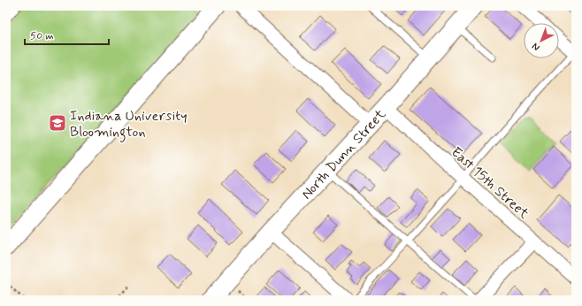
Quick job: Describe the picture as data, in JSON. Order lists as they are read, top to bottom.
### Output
{
  "streets": {
    "street": ["North Dunn Street", "East 15th Street"]
  },
  "crossings": [
    ["North Dunn Street", "East 15th Street"]
  ],
  "places": {
    "school or university": ["Indiana University Bloomington"]
  },
  "scale_bar": "50 m",
  "north": "bottom left"
}
